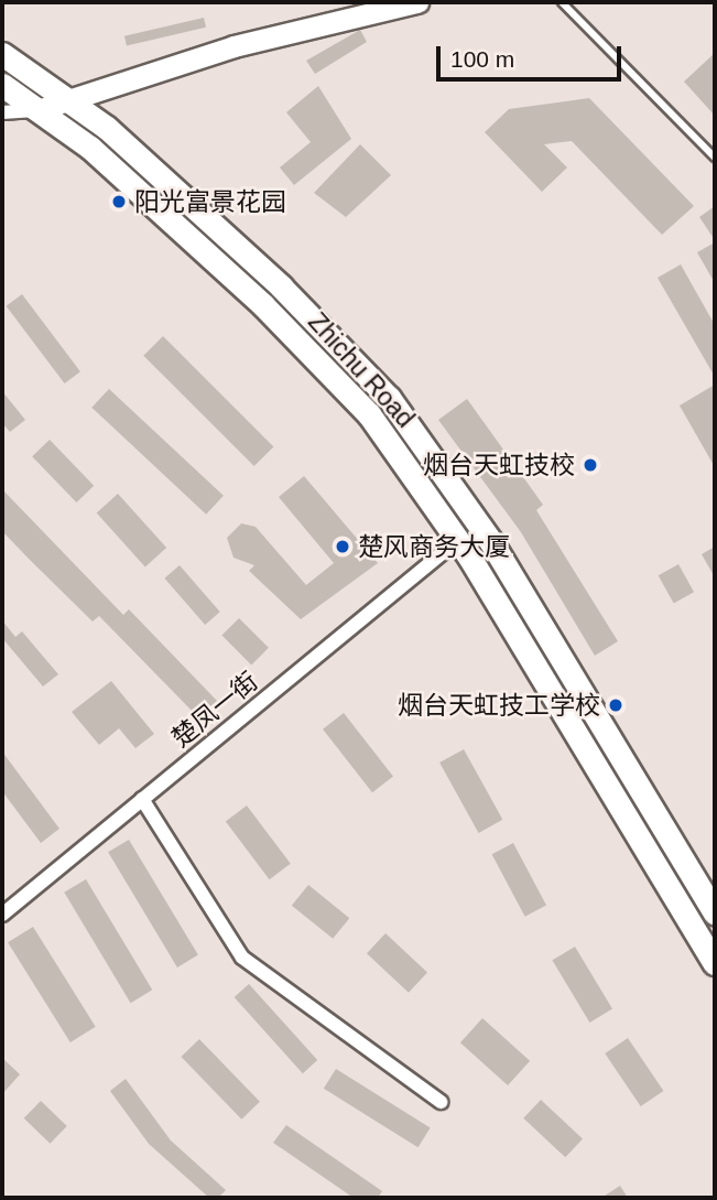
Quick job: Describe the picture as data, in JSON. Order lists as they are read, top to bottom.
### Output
{
  "streets": {
    "main road": ["Zhichu Road"],
    "street": ["楚凤一街"]
  },
  "crossings": [
    ["Zhichu Road", "楚凤一街"]
  ],
  "places": [
    "阳光富景花园",
    "烟台天虹技校",
    "楚风商务大厦",
    "烟台天虹技工学校"
  ],
  "scale_bar": "100 m"
}
